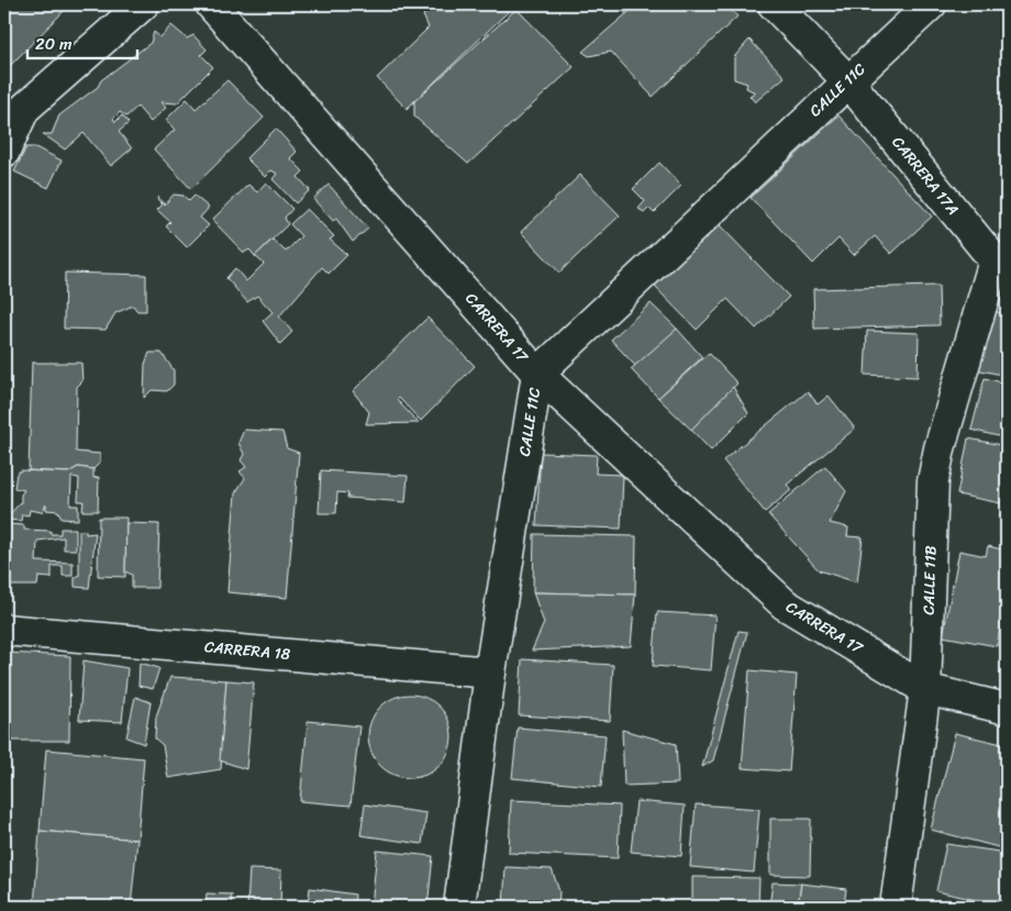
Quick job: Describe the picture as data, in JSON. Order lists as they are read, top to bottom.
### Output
{
  "streets": {
    "street": [
      "CALLE 11C",
      "CARRERA 17A",
      "CARRERA 17",
      "CALLE 11B",
      "CARRERA 18"
    ]
  },
  "crossings": [
    ["CALLE 11C", "CARRERA 17A"],
    ["CALLE 11C", "CARRERA 17"],
    ["CALLE 11C", "CARRERA 18"],
    ["CARRERA 17A", "CALLE 11B"],
    ["CARRERA 17", "CALLE 11B"]
  ],
  "scale_bar": "20 m"
}
